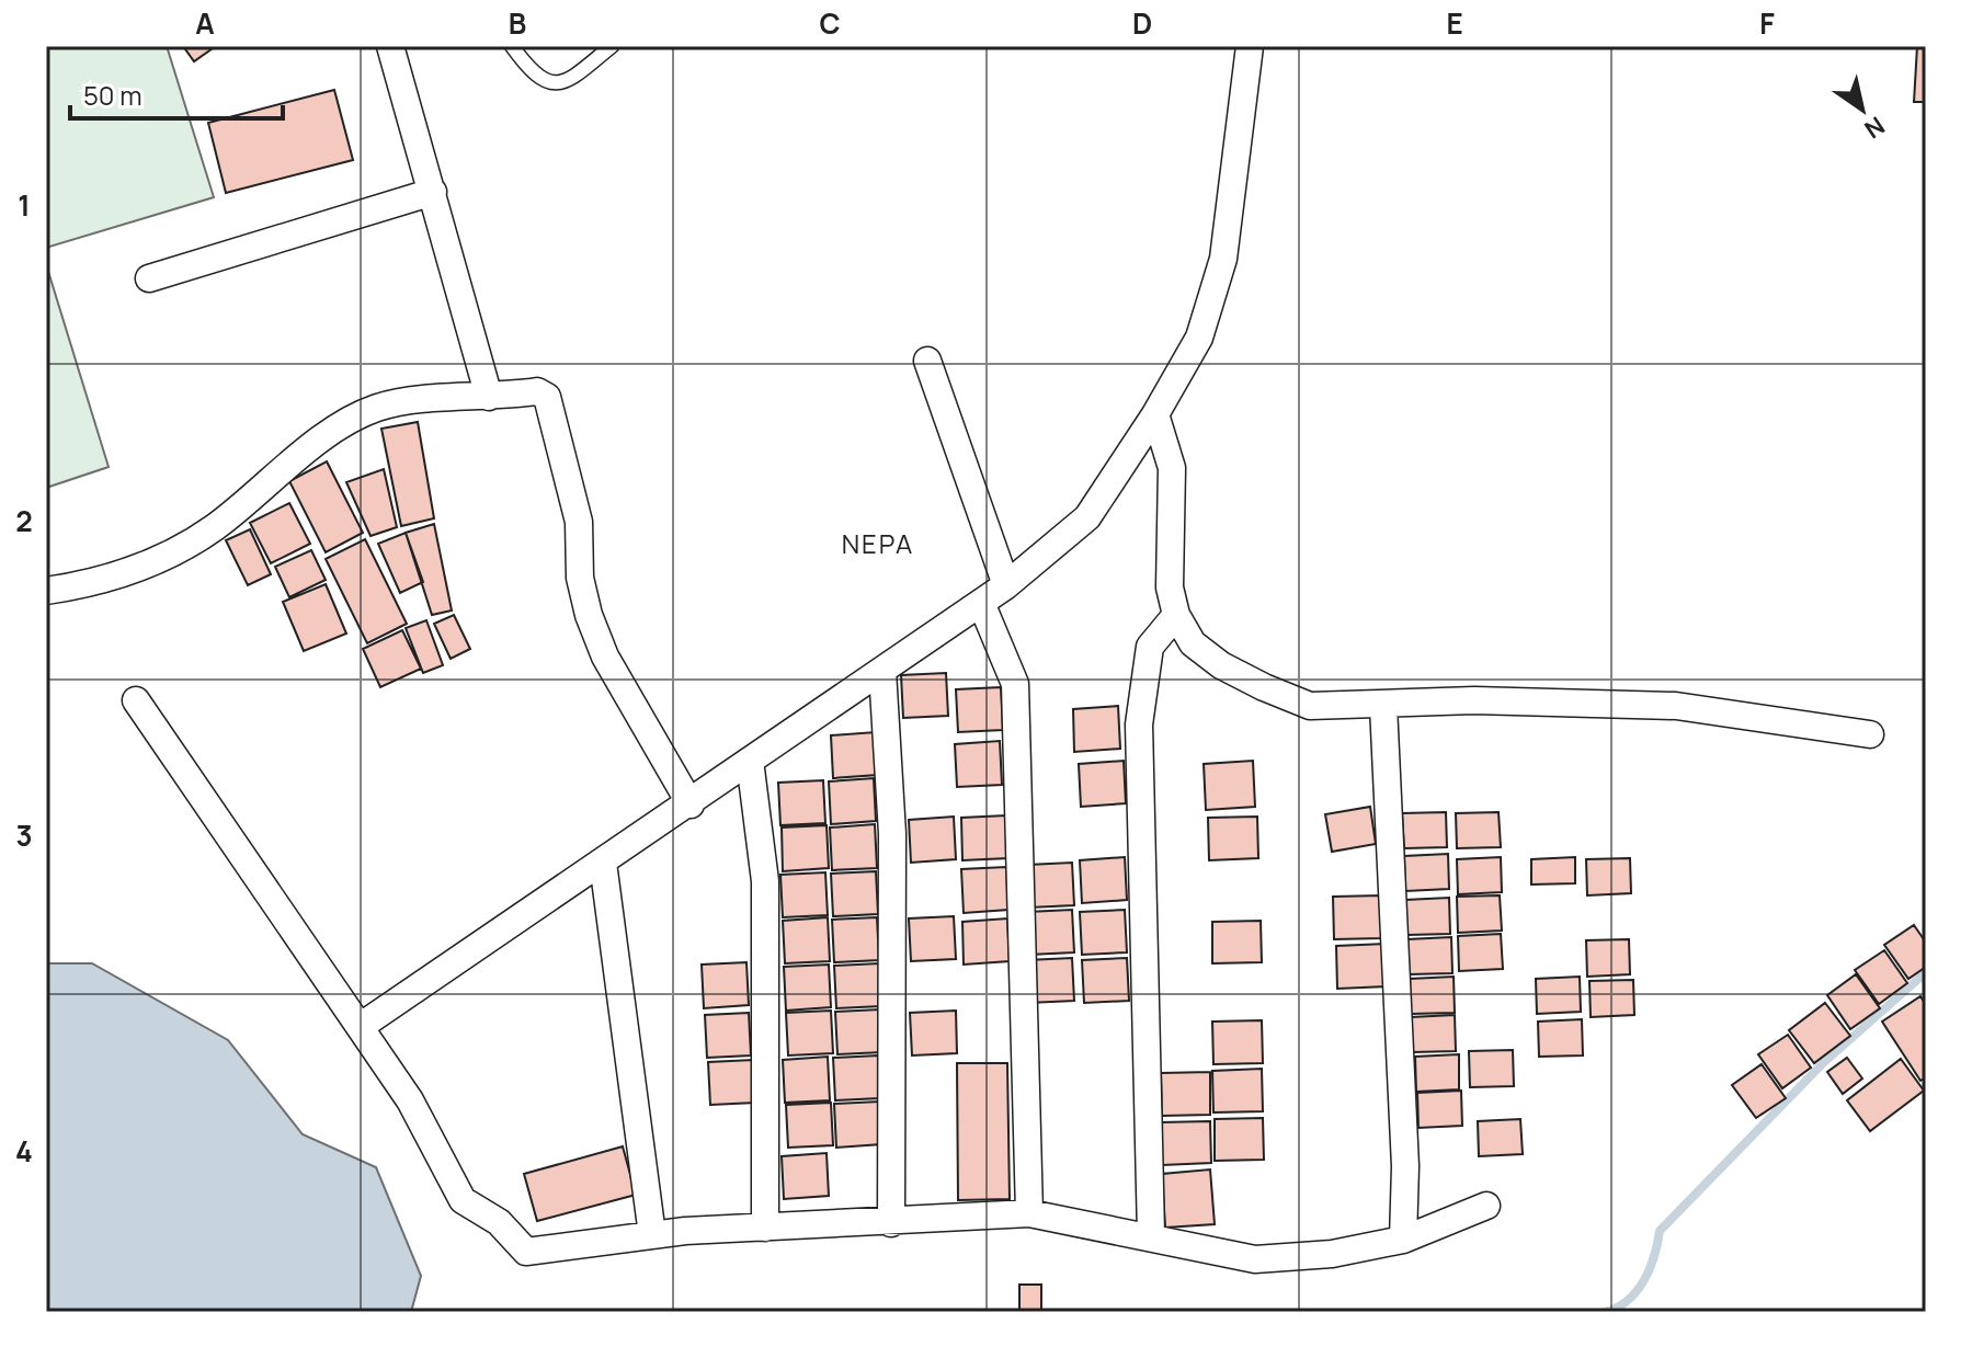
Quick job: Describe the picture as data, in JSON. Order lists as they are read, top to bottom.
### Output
{
  "districts": ["NEPA"],
  "scale_bar": "50 m",
  "north": "bottom right",
  "grid": {
    "columns": [
      "A",
      "B",
      "C",
      "D",
      "E",
      "F"
    ],
    "rows": [
      "1",
      "2",
      "3",
      "4"
    ]
  }
}
